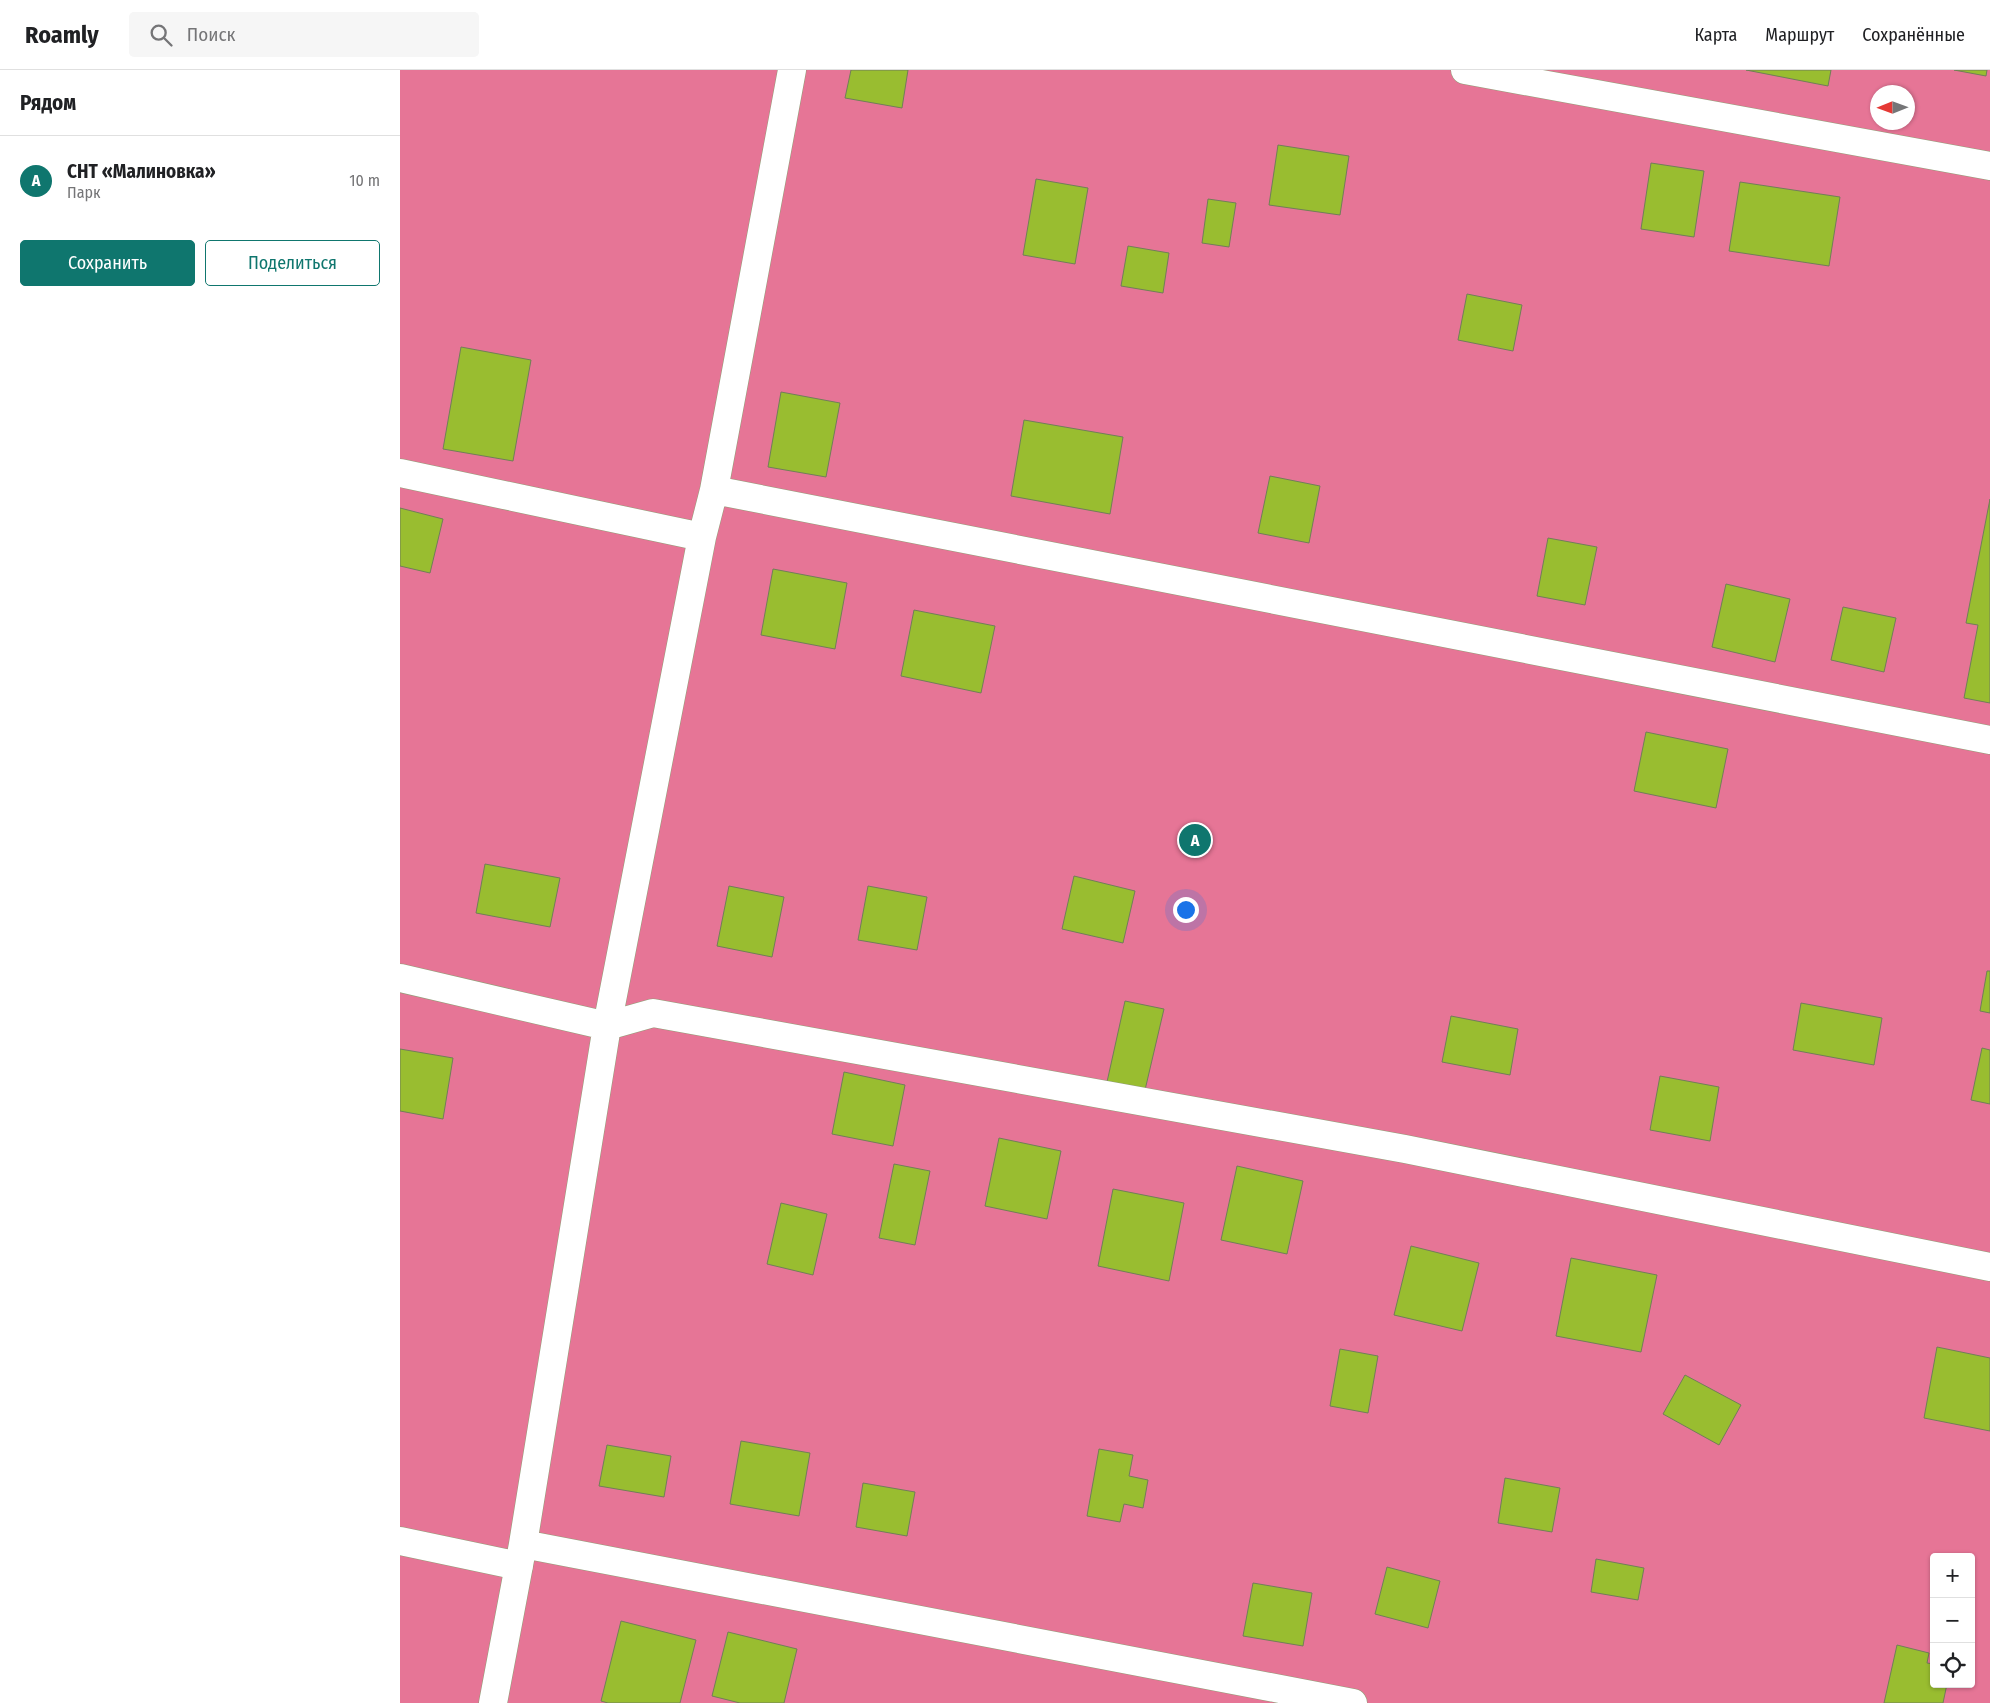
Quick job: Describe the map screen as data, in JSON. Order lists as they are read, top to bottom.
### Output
{
  "north": "left",
  "page": {
    "header": "Roamly",
    "search": "Поиск",
    "nav": ["Карта", "Маршрут", "Сохранённые"],
    "heading": "Рядом",
    "list": [
      {
        "mark": "A",
        "name": "СНТ «Малиновка»",
        "note": "Парк",
        "value": "10 m"
      }
    ],
    "buttons": ["Сохранить", "Поделиться"],
    "pins": "A",
    "map_buttons": ["+", "−"]
  }
}
